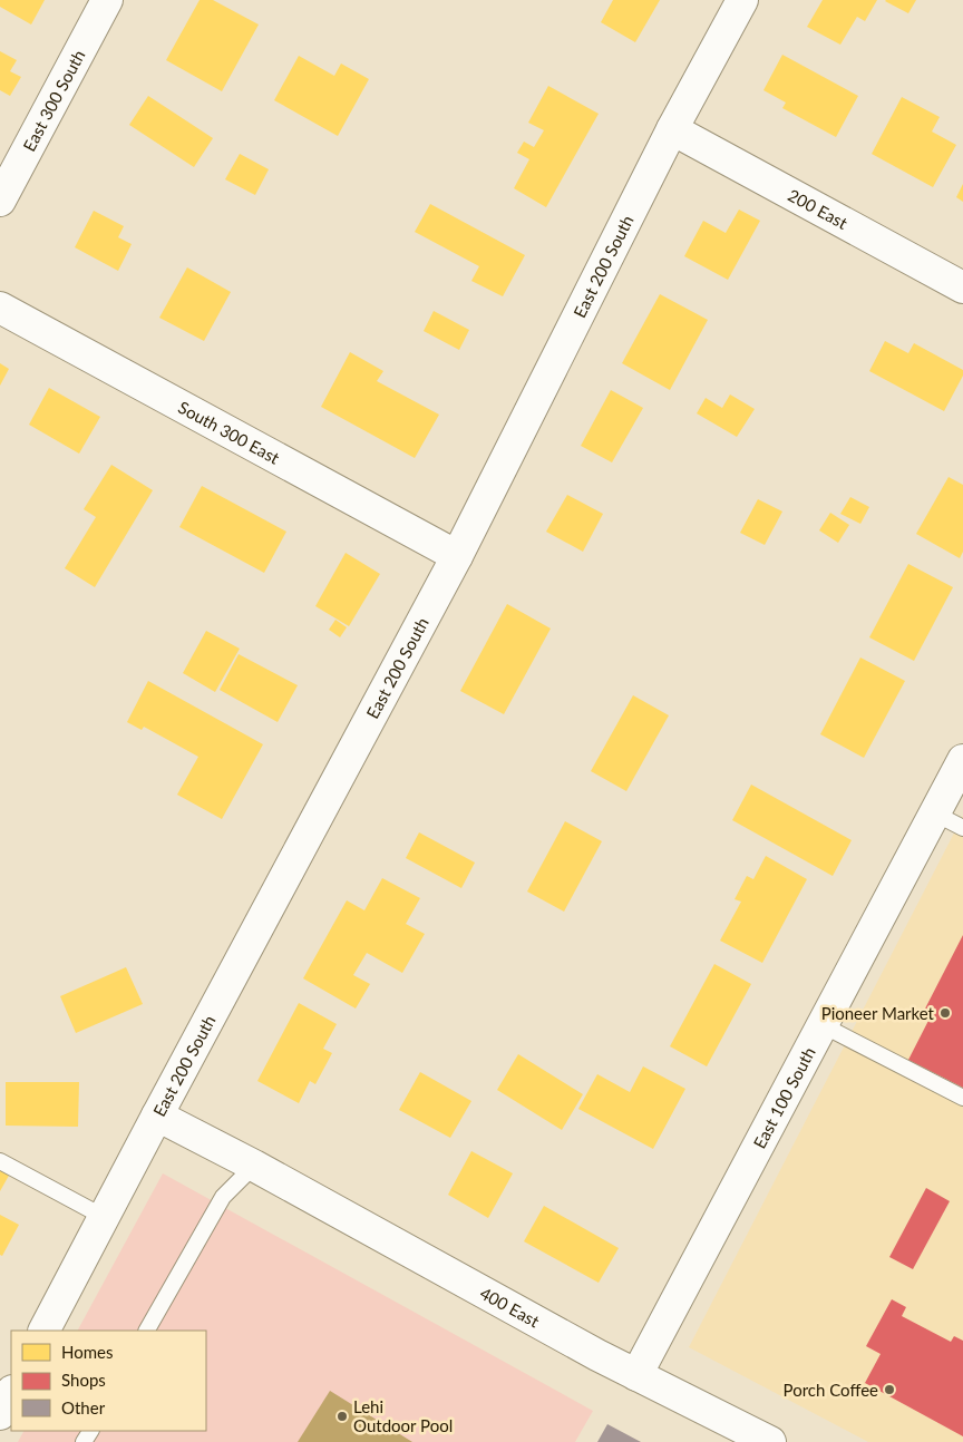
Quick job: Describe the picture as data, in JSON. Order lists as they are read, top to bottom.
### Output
{
  "streets": {
    "street": [
      "East 300 South",
      "200 East",
      "East 200 South",
      "South 300 East",
      "East 100 South",
      "400 East"
    ]
  },
  "crossings": [
    ["200 East", "East 200 South"],
    ["East 200 South", "South 300 East"],
    ["East 200 South", "400 East"],
    ["East 100 South", "400 East"]
  ],
  "places": ["Pioneer Market", "Porch Coffee", "Lehi Outdoor Pool"],
  "legend": ["Homes", "Shops", "Other"]
}
